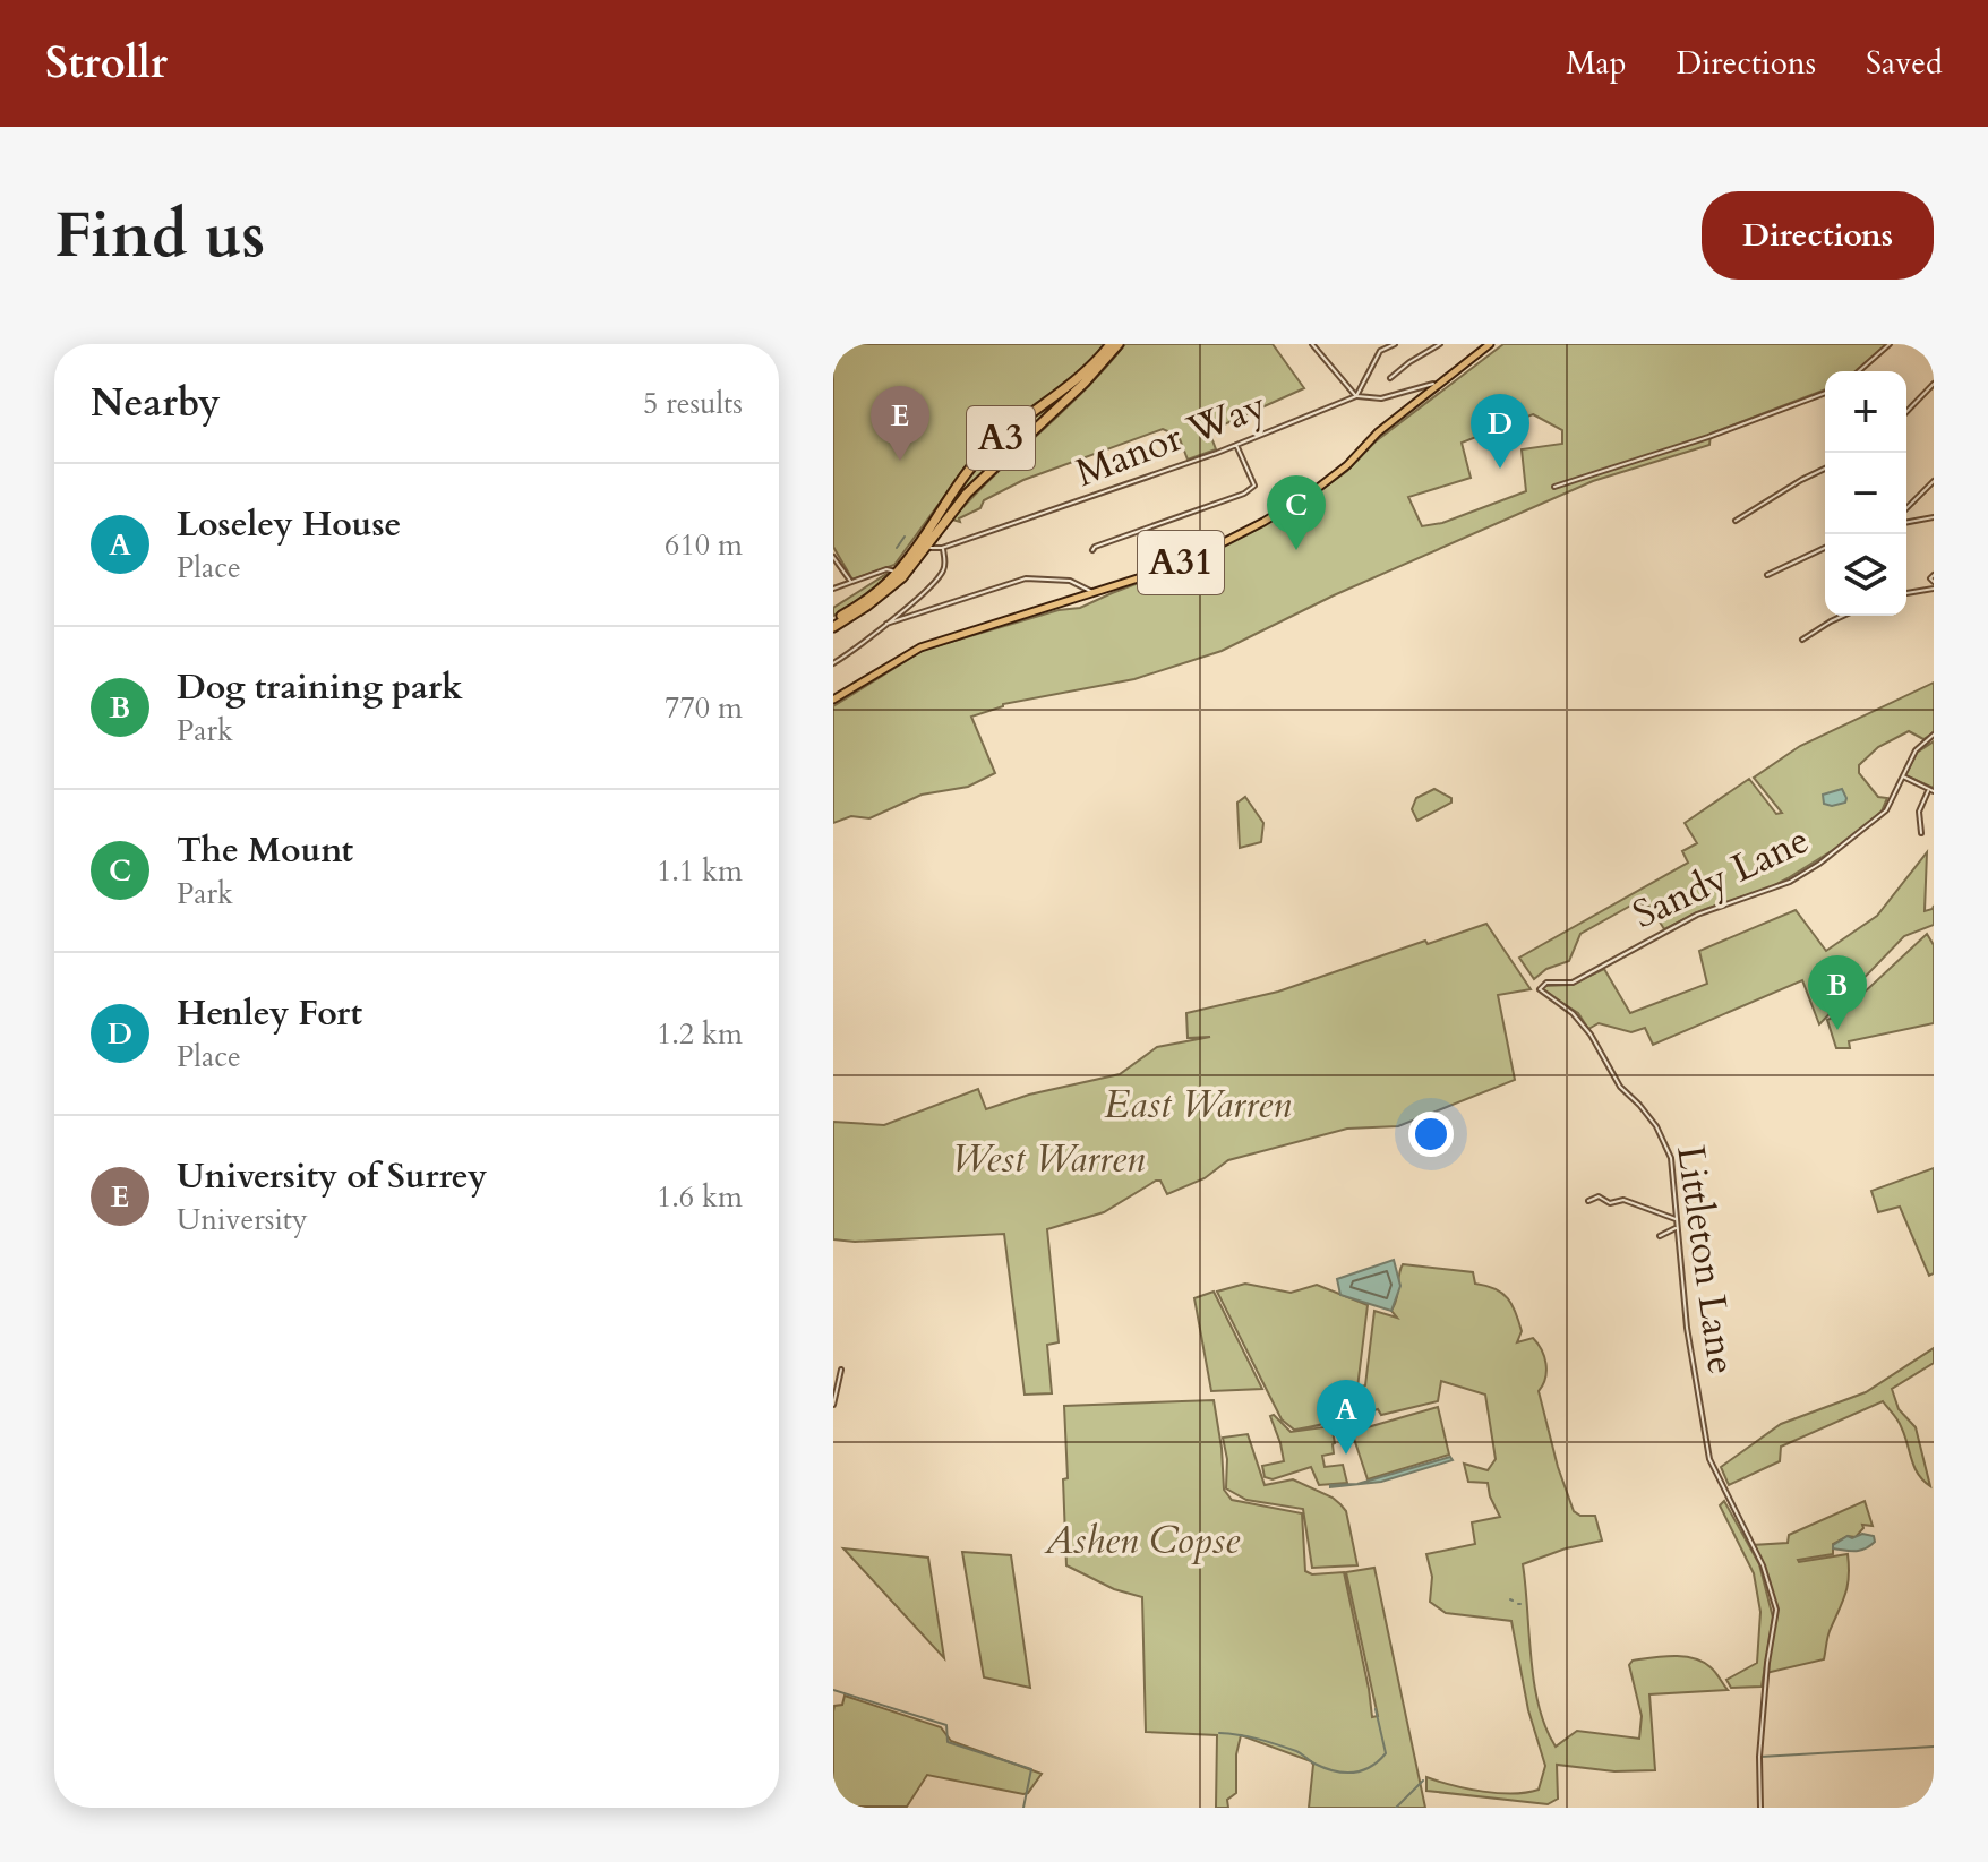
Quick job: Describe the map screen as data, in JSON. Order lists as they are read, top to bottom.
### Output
{
  "streets": {
    "highway": ["A3"],
    "main road": ["A31"],
    "street": ["Manor Way", "Sandy Lane", "Littleton Lane"]
  },
  "crossings": [
    ["A3", "Manor Way"],
    ["Manor Way", "A31"],
    ["Sandy Lane", "Littleton Lane"]
  ],
  "parks": ["East Warren", "West Warren", "Ashen Copse"],
  "page": {
    "header": "Strollr",
    "nav": ["Map", "Directions", "Saved"],
    "buttons": "Directions",
    "title": "Find us",
    "heading": ["Nearby", "5 results"],
    "map_buttons": ["+", "−"],
    "pins": [
      "E",
      "D",
      "C",
      "B",
      "A"
    ],
    "list": [
      {
        "mark": "A",
        "name": "Loseley House",
        "note": "Place",
        "value": "610 m"
      },
      {
        "mark": "B",
        "name": "Dog training park",
        "note": "Park",
        "value": "770 m"
      },
      {
        "mark": "C",
        "name": "The Mount",
        "note": "Park",
        "value": "1.1 km"
      },
      {
        "mark": "D",
        "name": "Henley Fort",
        "note": "Place",
        "value": "1.2 km"
      },
      {
        "mark": "E",
        "name": "University of Surrey",
        "note": "University",
        "value": "1.6 km"
      }
    ]
  }
}
